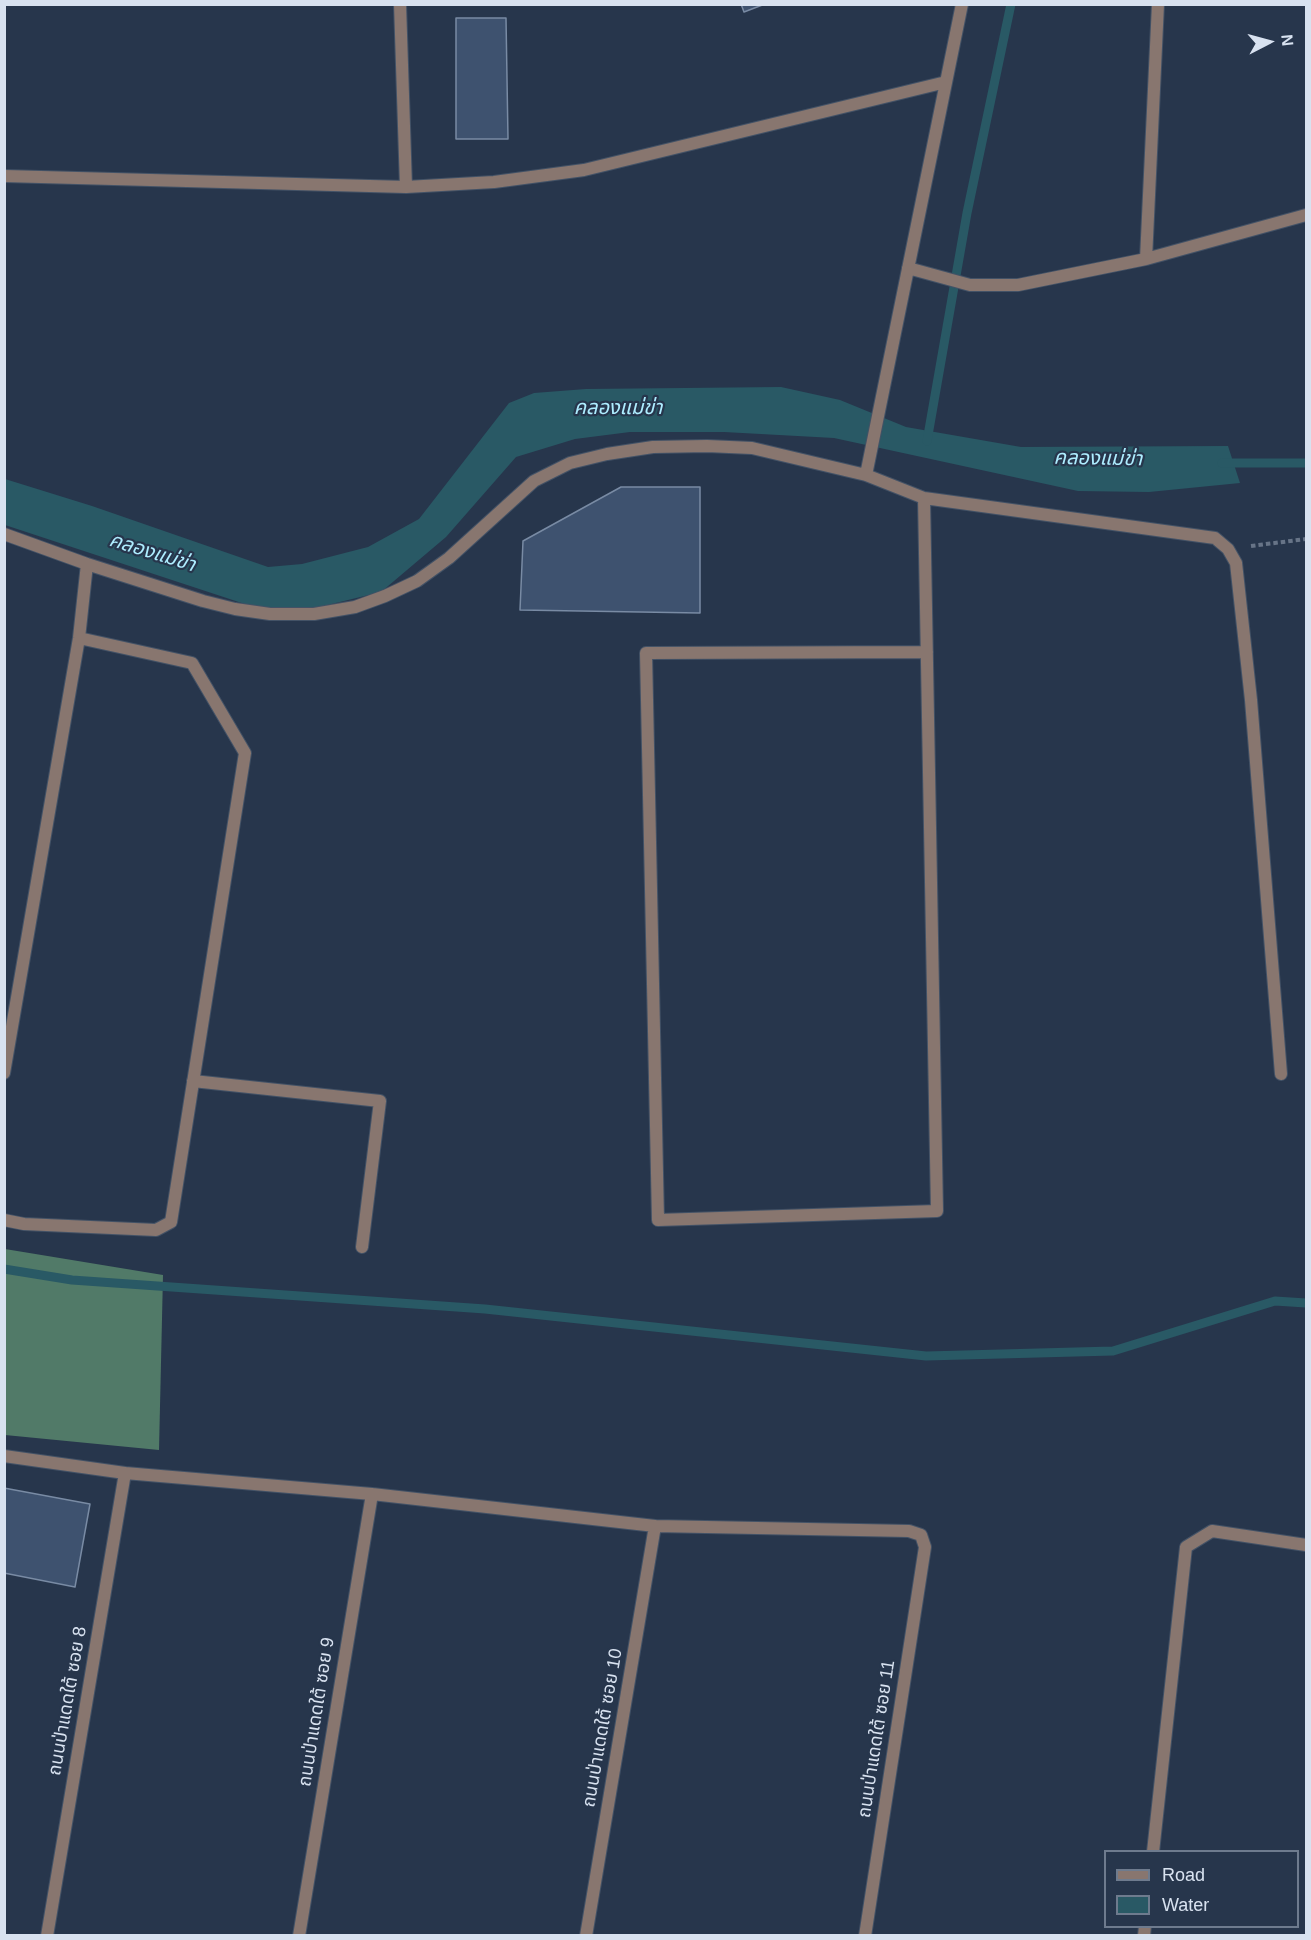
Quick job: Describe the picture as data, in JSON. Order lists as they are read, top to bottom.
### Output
{
  "streets": {
    "street": [
      "ถนนป่าแดดใต้ ซอย 8",
      "ถนนป่าแดดใต้ ซอย 9",
      "ถนนป่าแดดใต้ ซอย 10",
      "ถนนป่าแดดใต้ ซอย 11"
    ]
  },
  "crossings": [
    ["ถนนป่าแดดใต้ ซอย 10", "ถนนป่าแดดใต้ ซอย 11"]
  ],
  "water": ["คลองแม่ข่า"],
  "legend": ["Road", "Water"],
  "north": "right"
}
